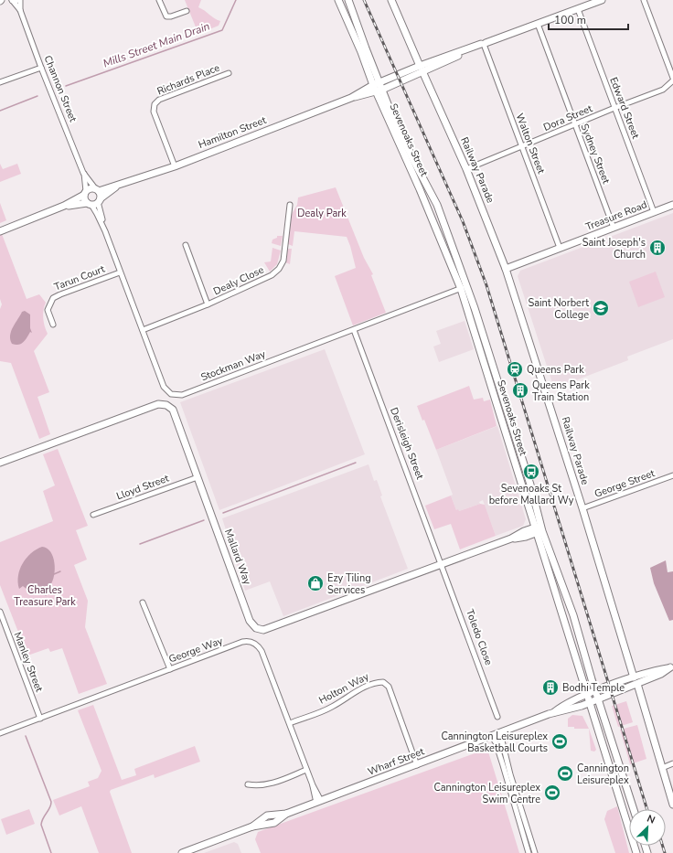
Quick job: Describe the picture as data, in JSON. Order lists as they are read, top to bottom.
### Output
{
  "streets": {
    "main road": [
      "Hamilton Street",
      "Sevenoaks Street",
      "Railway Parade",
      "Treasure Road",
      "Mallard Way",
      "Wharf Street"
    ],
    "street": [
      "Richards Place",
      "Channon Street",
      "Edward Street",
      "Dora Street",
      "Walton Street",
      "Sydney Street",
      "Tarun Court",
      "Dealy Close",
      "Stockman Way",
      "Derisleigh Street",
      "George Street",
      "Lloyd Street",
      "Toledo Close",
      "George Way",
      "Manley Street",
      "Holton Way"
    ]
  },
  "crossings": [
    ["Richards Place", "Hamilton Street"],
    ["Channon Street", "Hamilton Street"],
    ["Edward Street", "Dora Street"],
    ["Edward Street", "Hamilton Street"],
    ["Edward Street", "Treasure Road"],
    ["Dora Street", "Walton Street"],
    ["Dora Street", "Sydney Street"],
    ["Dora Street", "Railway Parade"],
    ["Hamilton Street", "Sevenoaks Street"],
    ["Hamilton Street", "Walton Street"],
    ["Hamilton Street", "Sydney Street"],
    ["Hamilton Street", "Railway Parade"],
    ["Hamilton Street", "Stockman Way"],
    ["Sevenoaks Street", "Stockman Way"],
    ["Sevenoaks Street", "Mallard Way"],
    ["Sevenoaks Street", "Wharf Street"],
    ["Walton Street", "Treasure Road"],
    ["Sydney Street", "Treasure Road"],
    ["Railway Parade", "Treasure Road"],
    ["Railway Parade", "George Street"],
    ["Railway Parade", "Wharf Street"],
    ["Tarun Court", "Stockman Way"],
    ["Dealy Close", "Stockman Way"],
    ["Stockman Way", "Derisleigh Street"],
    ["Derisleigh Street", "Mallard Way"],
    ["Derisleigh Street", "Toledo Close"],
    ["Lloyd Street", "Mallard Way"],
    ["Mallard Way", "Toledo Close"],
    ["George Way", "Manley Street"],
    ["George Way", "Holton Way"],
    ["George Way", "Wharf Street"],
    ["Holton Way", "Wharf Street"]
  ],
  "water": ["Mills Street Main Drain"],
  "parks": ["Dealy Park", "Charles Treasure Park"],
  "places": {
    "building": ["Saint Joseph's Church", "Queens Park Train Station", "Bodhi Temple"],
    "school or university": ["Saint Norbert College"],
    "station": ["Queens Park"],
    "bus stop": ["Sevenoaks St before Mallard Wy"],
    "shop": ["Ezy Tiling Services"],
    "sports": ["Cannington Leisureplex Basketball Courts", "Cannington Leisureplex", "Cannington Leisureplex Swim Centre"]
  },
  "scale_bar": "100 m",
  "north": "top right"
}
